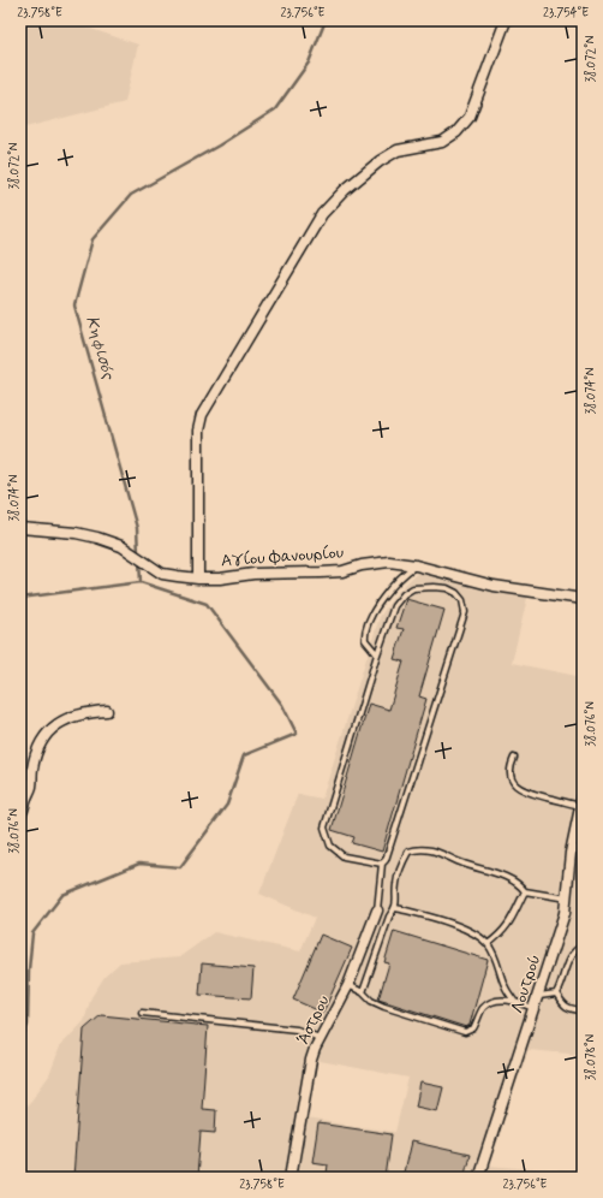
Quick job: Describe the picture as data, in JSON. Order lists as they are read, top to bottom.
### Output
{
  "streets": {
    "street": ["Αγίου Φανουρίου", "Λουτρού", "Άστρου"]
  },
  "water": ["Κηφισός"],
  "coordinates": [
    "23.758°E",
    "23.756°E",
    "23.754°E",
    "38.072°N",
    "38.074°N",
    "38.076°N",
    "38.078°N"
  ]
}
